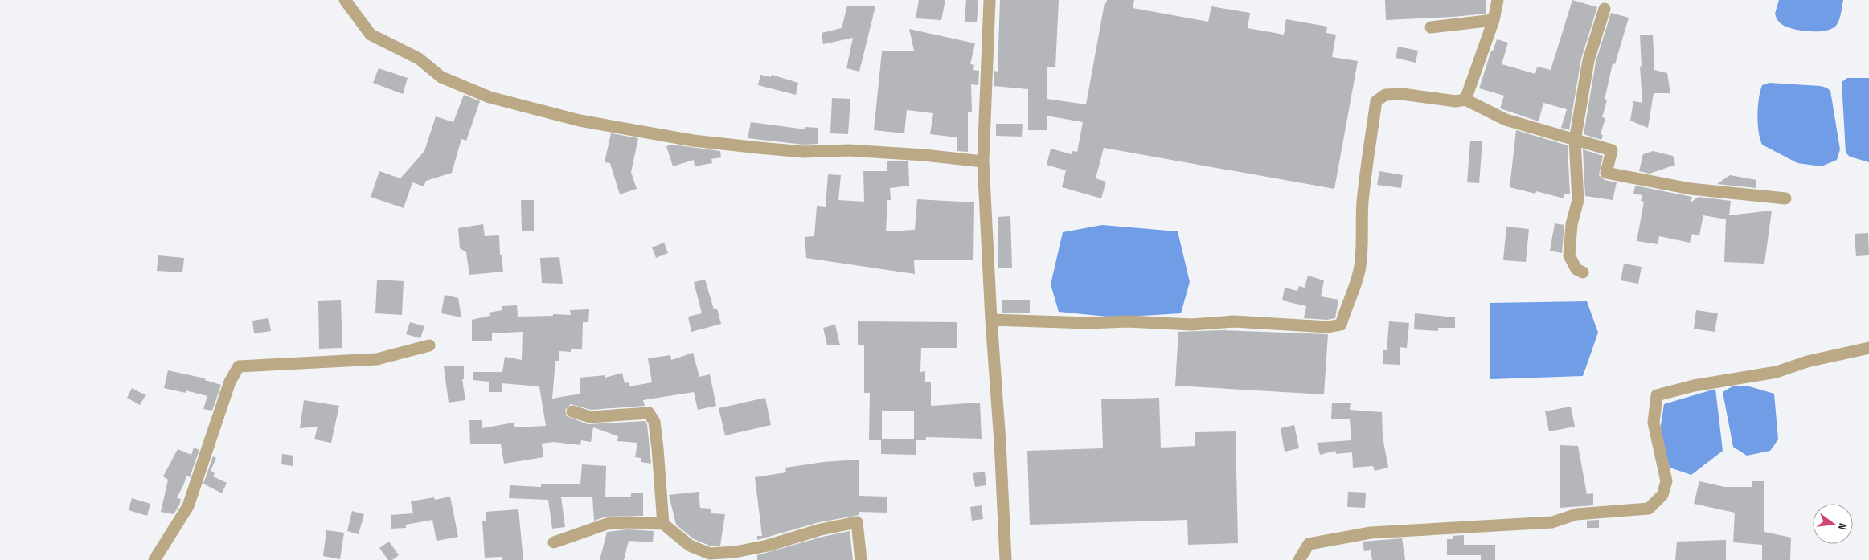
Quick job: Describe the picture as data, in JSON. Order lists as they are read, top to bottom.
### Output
{
  "north": "right"
}
